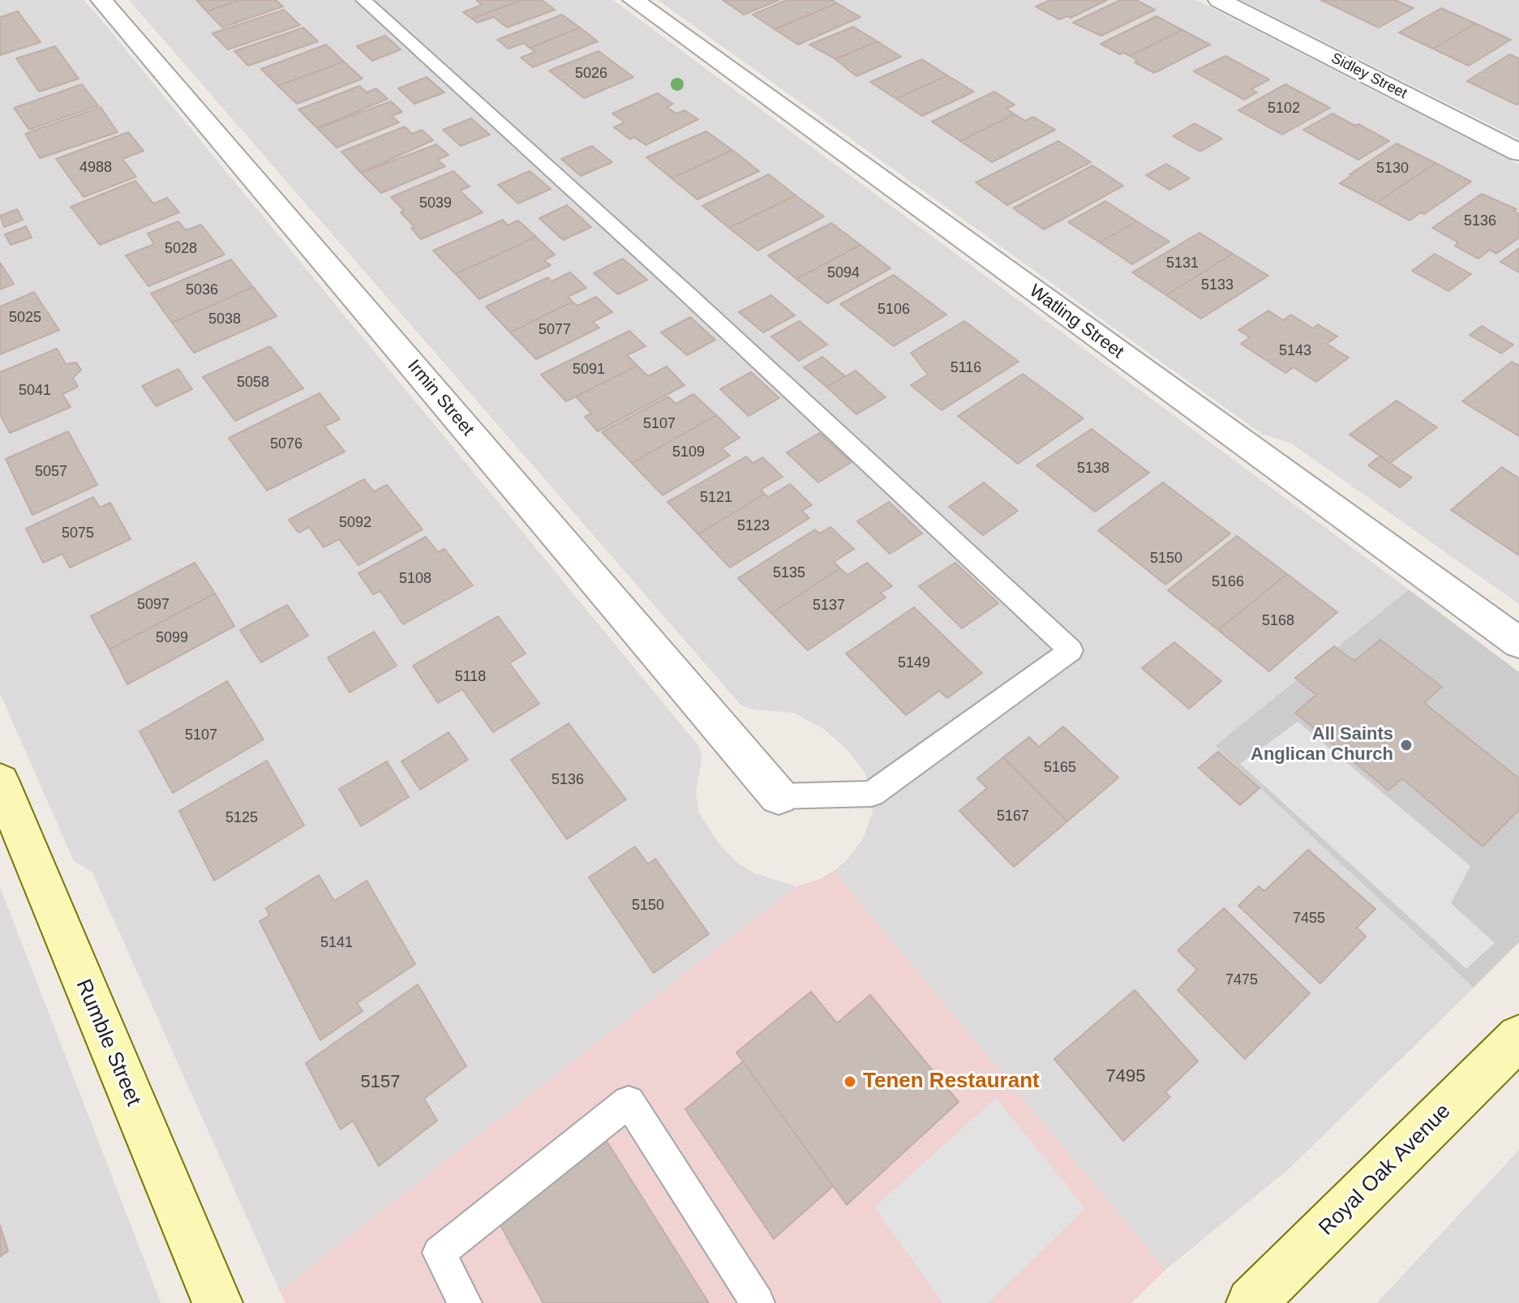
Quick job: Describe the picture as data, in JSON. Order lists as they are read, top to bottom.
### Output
{
  "streets": {
    "street": [
      "Sidley Street",
      "Watling Street",
      "Irmin Street",
      "Rumble Street",
      "Royal Oak Avenue"
    ]
  },
  "places": ["All Saints Anglican Church", "Tenen Restaurant"],
  "house_numbers": [
    "5026",
    "5102",
    "4988",
    "5130",
    "5039",
    "5136",
    "5028",
    "5131",
    "5094",
    "5133",
    "5036",
    "5106",
    "5025",
    "5038",
    "5077",
    "5143",
    "5116",
    "5091",
    "5058",
    "5041",
    "5107",
    "5076",
    "5109",
    "5138",
    "5057",
    "5121",
    "5092",
    "5123",
    "5075",
    "5150",
    "5135",
    "5108",
    "5166",
    "5097",
    "5137",
    "5168",
    "5099",
    "5149",
    "5118",
    "5107",
    "5165",
    "5136",
    "5167",
    "5125",
    "5150",
    "7455",
    "5141",
    "7475",
    "7495",
    "5157"
  ]
}
